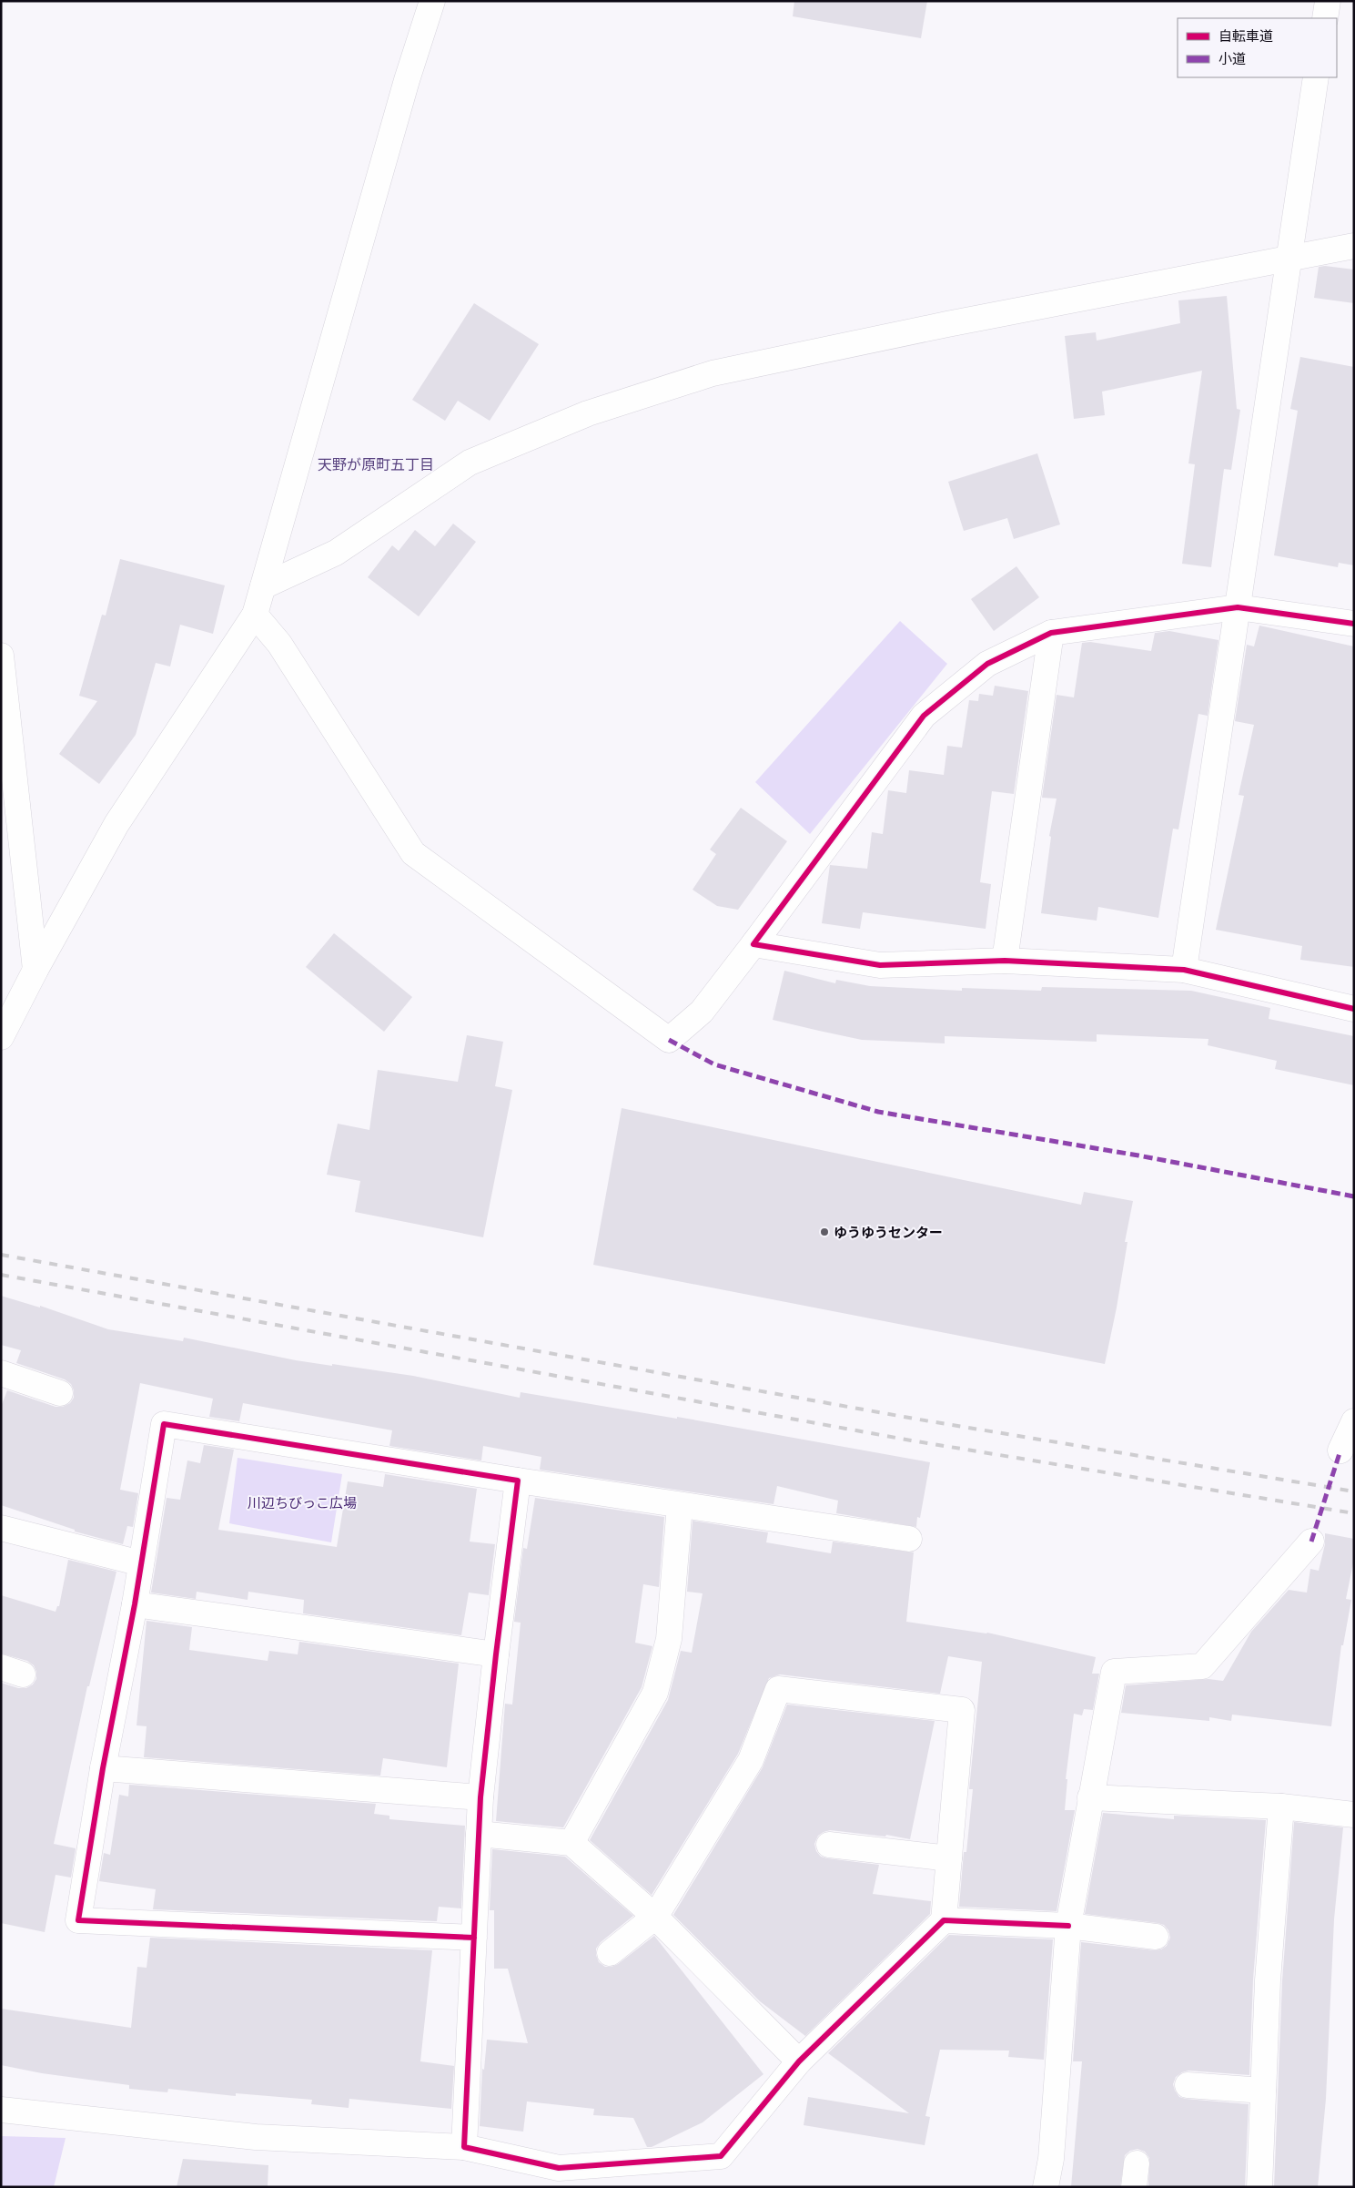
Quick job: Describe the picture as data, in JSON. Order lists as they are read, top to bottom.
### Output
{
  "districts": ["天野が原町五丁目"],
  "parks": ["川辺ちびっこ広場"],
  "places": ["ゆうゆうセンター"],
  "legend": ["自転車道", "小道"]
}
